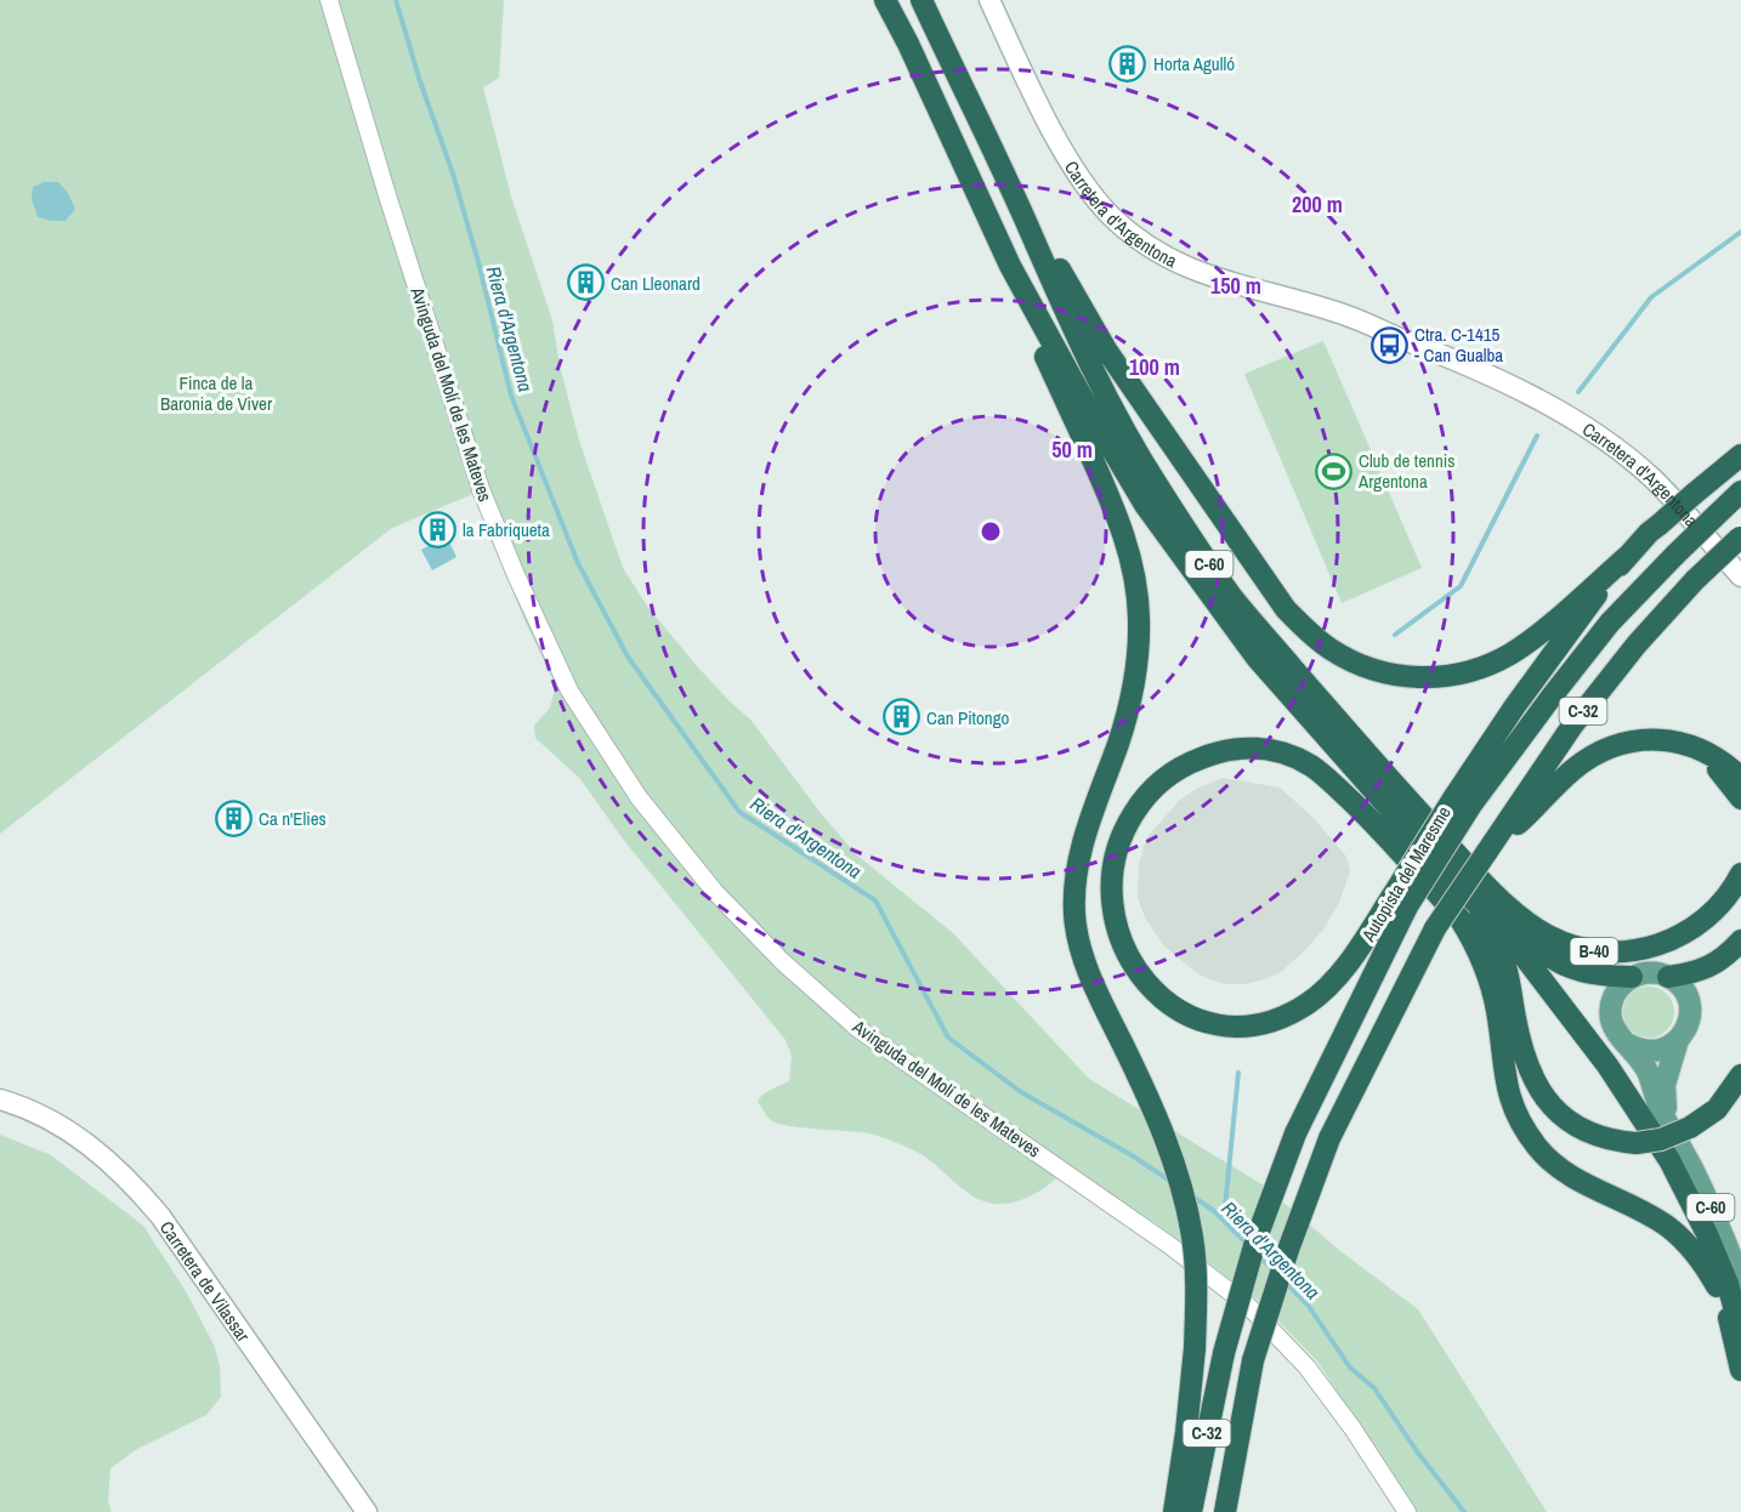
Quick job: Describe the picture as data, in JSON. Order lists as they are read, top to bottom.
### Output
{
  "streets": {
    "highway": [
      "C-60",
      "C-32",
      "Autopista del Maresme",
      "B-40"
    ],
    "street": ["Carretera d'Argentona", "Avinguda del Molí de les Mateves", "Carretera de Vilassar"]
  },
  "crossings": [
    ["C-60", "B-40"]
  ],
  "water": ["Riera d'Argentona"],
  "parks": ["Finca de la Baronia de Viver"],
  "places": {
    "building": [
      "Horta Agulló",
      "Can Lleonard",
      "la Fabriqueta",
      "Can Pitongo",
      "Ca n'Elies"
    ],
    "bus stop": ["Ctra. C-1415 - Can Gualba"],
    "sports": ["Club de tennis Argentona"]
  },
  "rings": [
    "200 m",
    "150 m",
    "100 m",
    "50 m"
  ]
}
